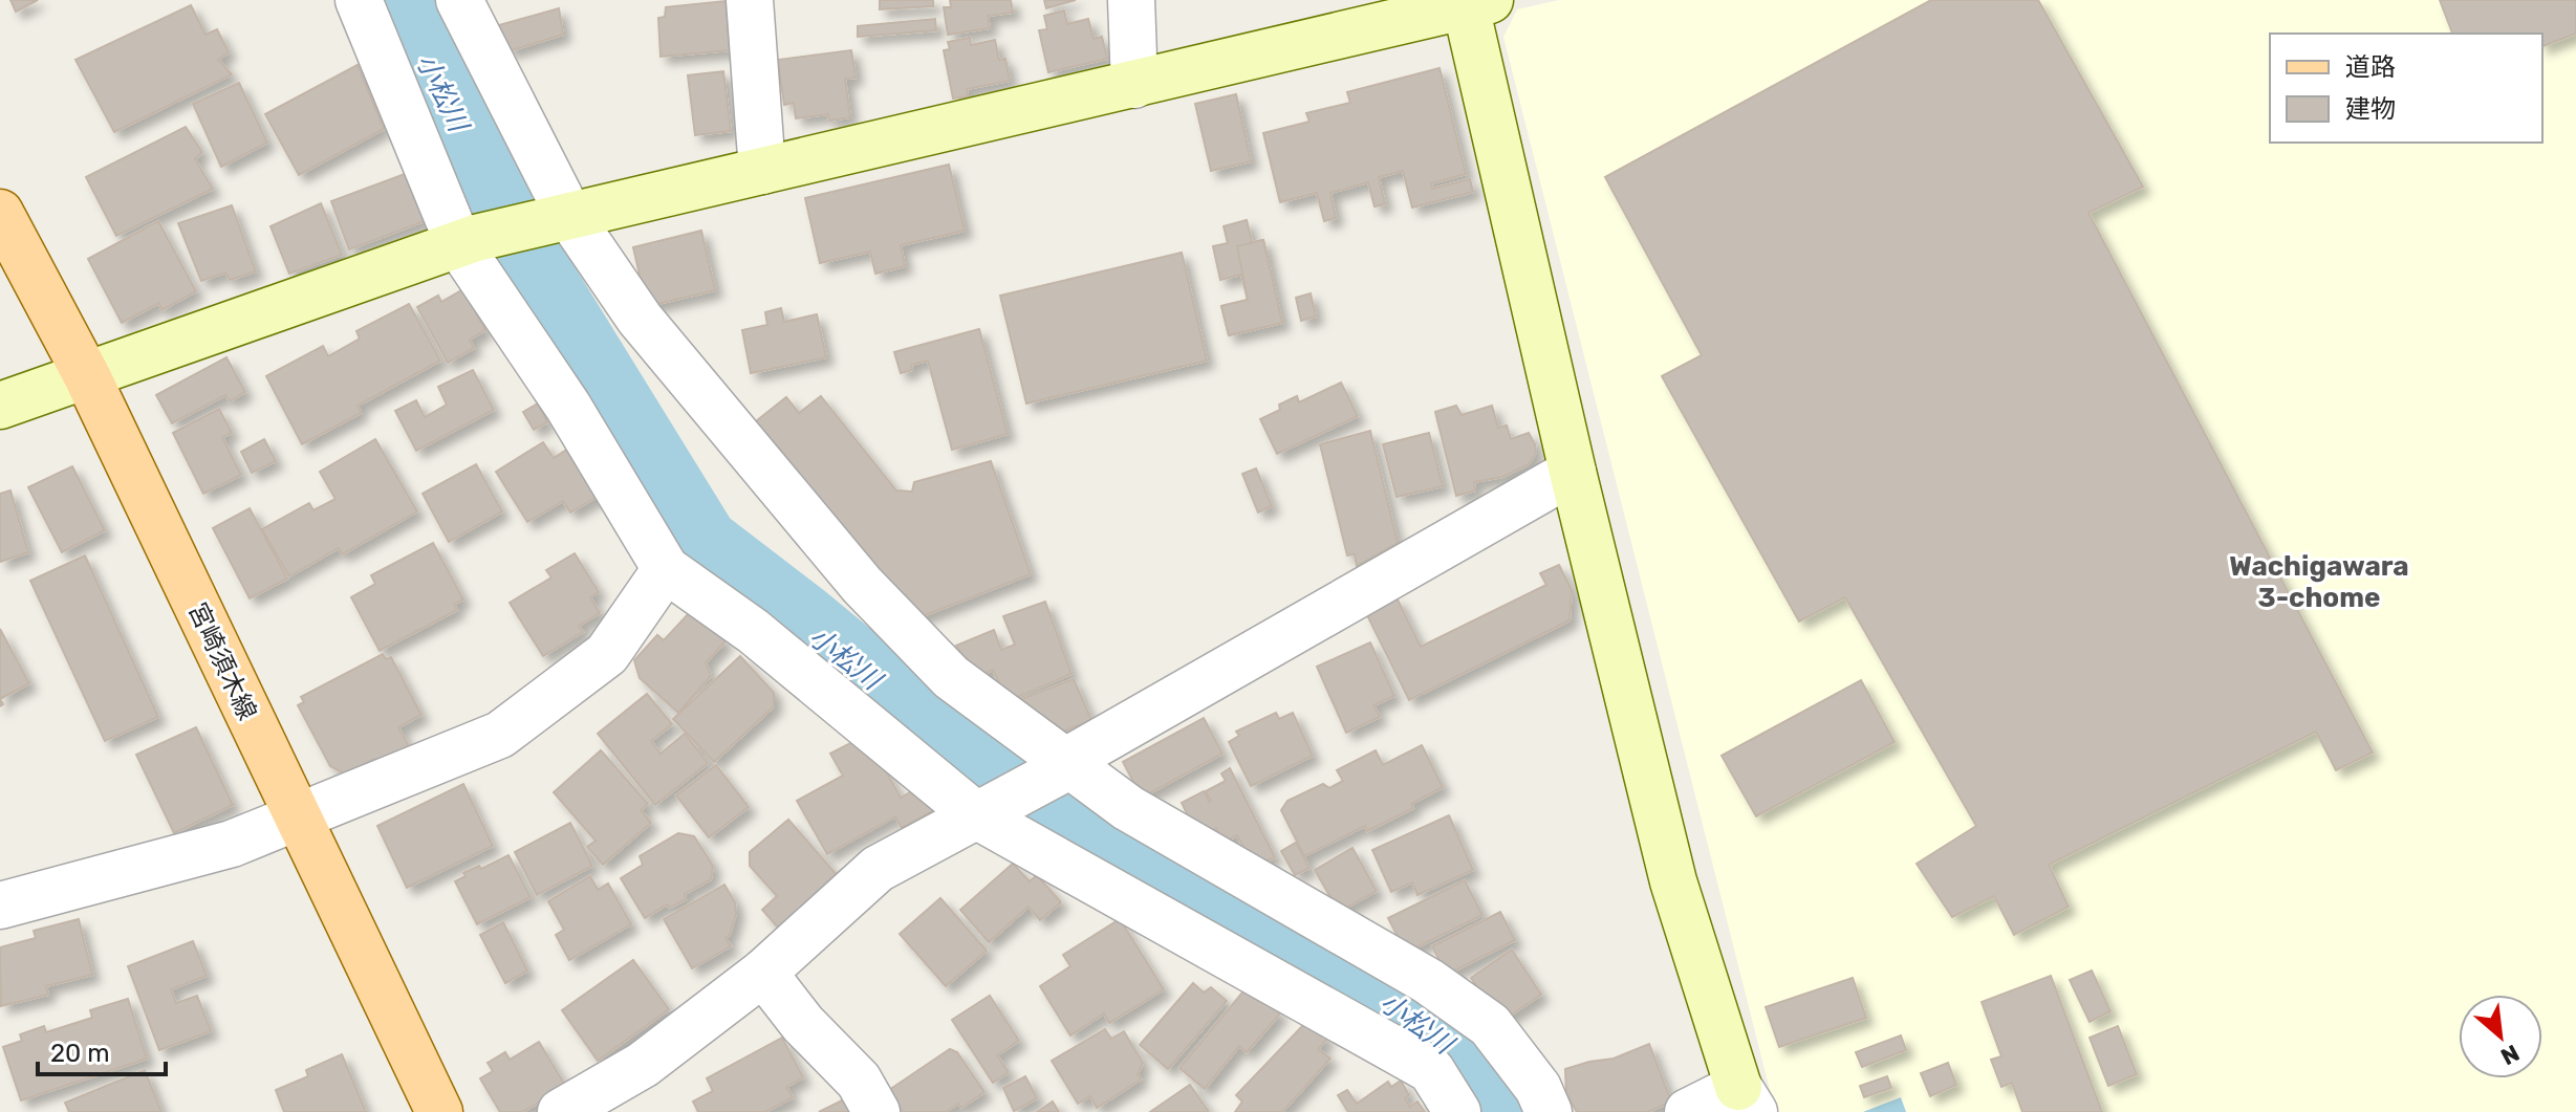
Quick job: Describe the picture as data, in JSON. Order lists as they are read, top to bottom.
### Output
{
  "streets": {
    "main road": ["宮崎須木線"]
  },
  "districts": ["Wachigawara 3-chome"],
  "water": ["小松川"],
  "legend": ["道路", "建物"],
  "scale_bar": "20 m",
  "north": "bottom right"
}
